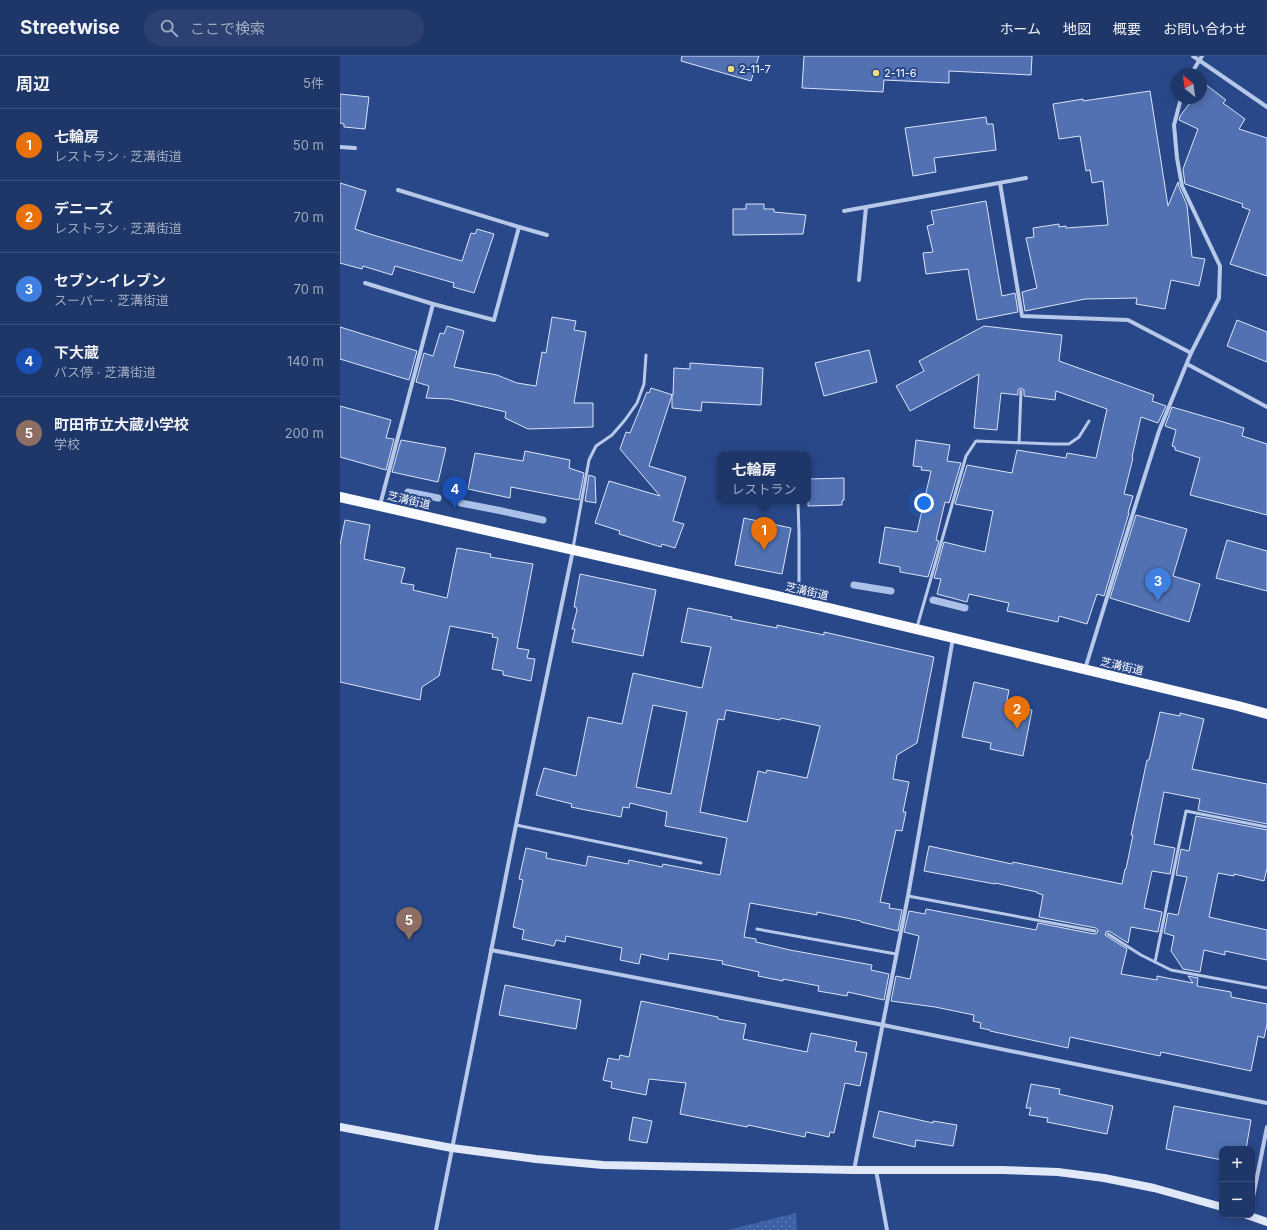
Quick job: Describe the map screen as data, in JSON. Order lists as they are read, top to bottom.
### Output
{
  "streets": {
    "main road": ["芝溝街道"]
  },
  "places": ["2-11-7", "2-11-6"],
  "north": "top left",
  "page": {
    "header": "Streetwise",
    "search": "ここで検索",
    "nav": [
      "ホーム",
      "地図",
      "概要",
      "お問い合わせ"
    ],
    "heading": ["周辺", "5件"],
    "list": [
      {
        "mark": "1",
        "name": "七輪房",
        "note": "レストラン · 芝溝街道",
        "value": "50 m"
      },
      {
        "mark": "2",
        "name": "デニーズ",
        "note": "レストラン · 芝溝街道",
        "value": "70 m"
      },
      {
        "mark": "3",
        "name": "セブン-イレブン",
        "note": "スーパー · 芝溝街道",
        "value": "70 m"
      },
      {
        "mark": "4",
        "name": "下大蔵",
        "note": "バス停 · 芝溝街道",
        "value": "140 m"
      },
      {
        "mark": "5",
        "name": "町田市立大蔵小学校",
        "note": "学校",
        "value": "200 m"
      }
    ],
    "popup": ["七輪房", "レストラン"],
    "pins": [
      "4",
      "1",
      "3",
      "2",
      "5"
    ],
    "map_buttons": ["+", "−"]
  }
}
